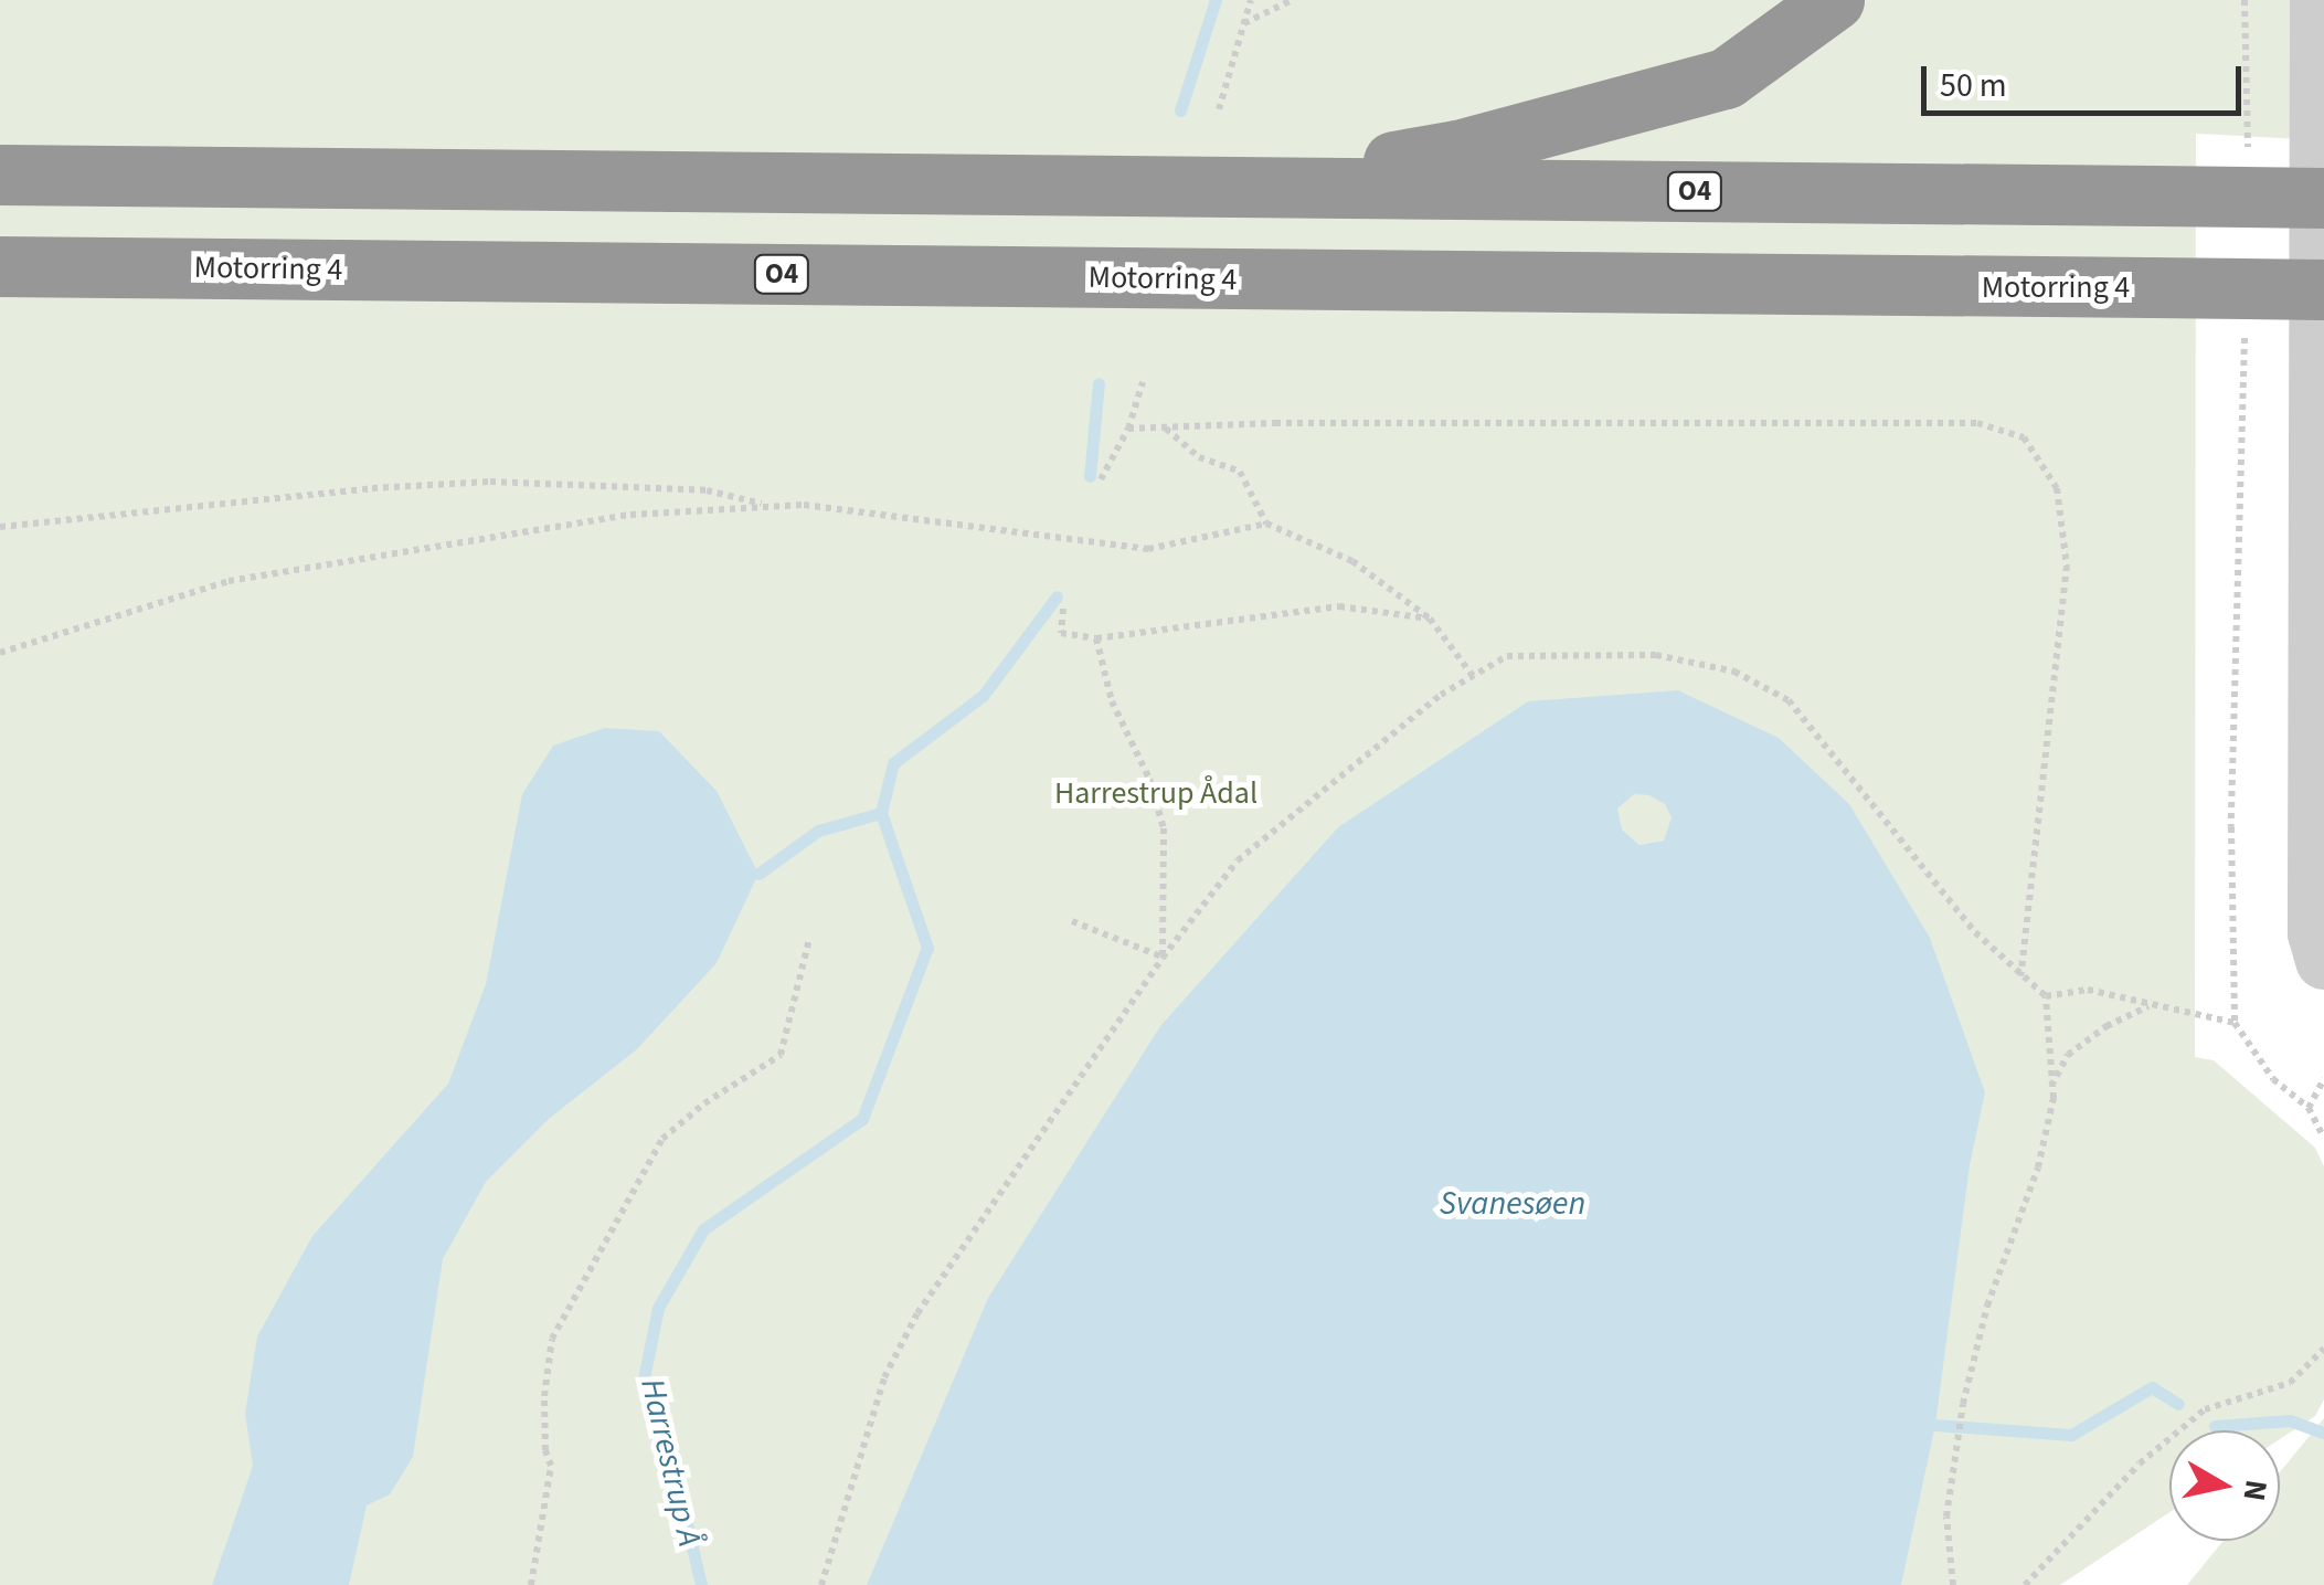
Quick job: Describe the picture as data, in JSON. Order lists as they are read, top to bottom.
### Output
{
  "streets": {
    "highway": ["O4", "Motorring 4"]
  },
  "water": ["Svanesøen", "Harrestrup Å"],
  "parks": ["Harrestrup Ådal"],
  "scale_bar": "50 m",
  "north": "right"
}
